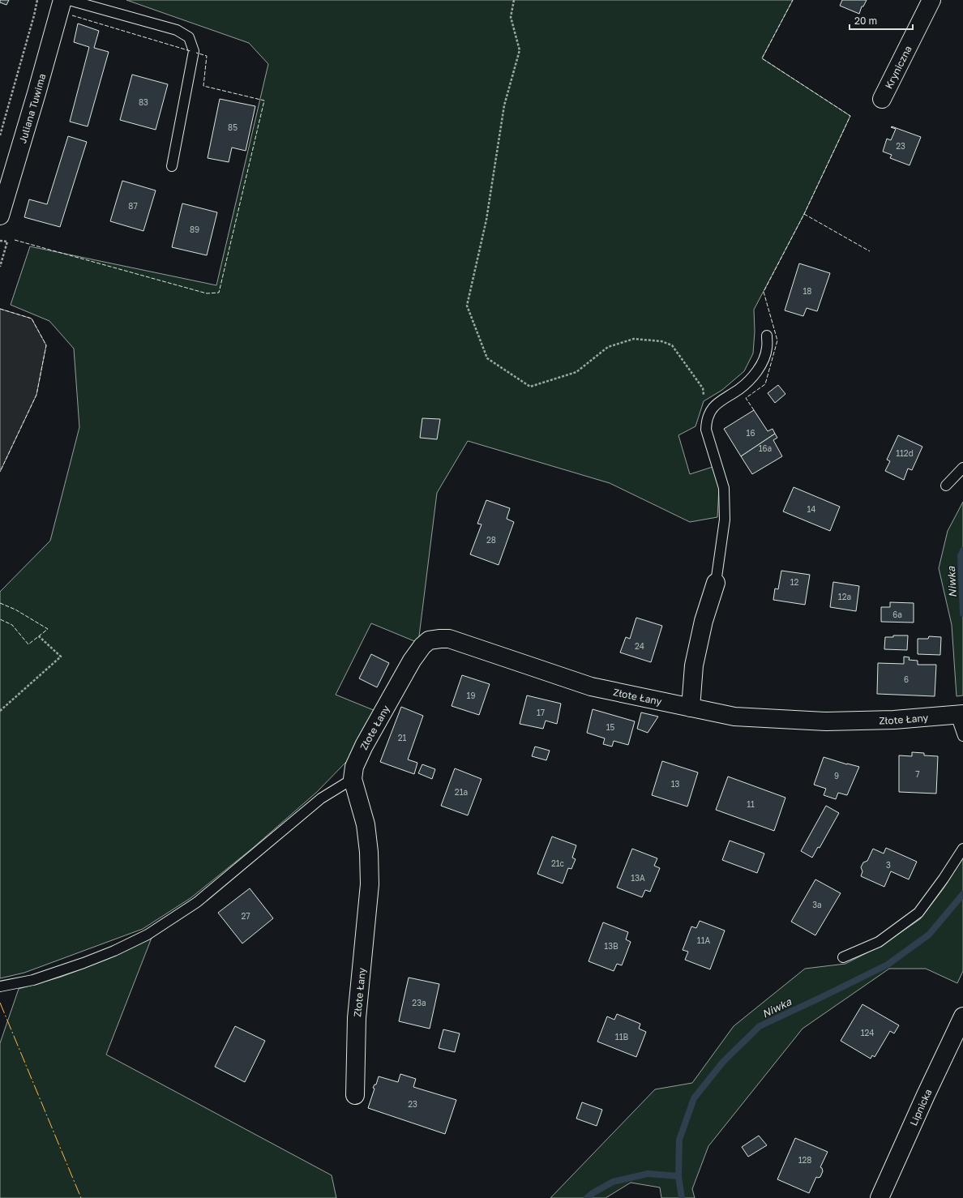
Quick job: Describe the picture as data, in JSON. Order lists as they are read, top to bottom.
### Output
{
  "streets": {
    "street": [
      "Kryniczna",
      "Juliana Tuwima",
      "Złote Łany",
      "Lipnicka"
    ]
  },
  "water": ["Niwka"],
  "house_numbers": [
    "83",
    "85",
    "23",
    "87",
    "89",
    "18",
    "16",
    "16a",
    "112d",
    "14",
    "28",
    "12",
    "12a",
    "6a",
    "24",
    "6",
    "19",
    "17",
    "15",
    "21",
    "7",
    "9",
    "13",
    "21a",
    "11",
    "21c",
    "3",
    "13A",
    "3a",
    "27",
    "11A",
    "13B",
    "23a",
    "124",
    "11B",
    "23",
    "128"
  ],
  "scale_bar": "20 m"
}
